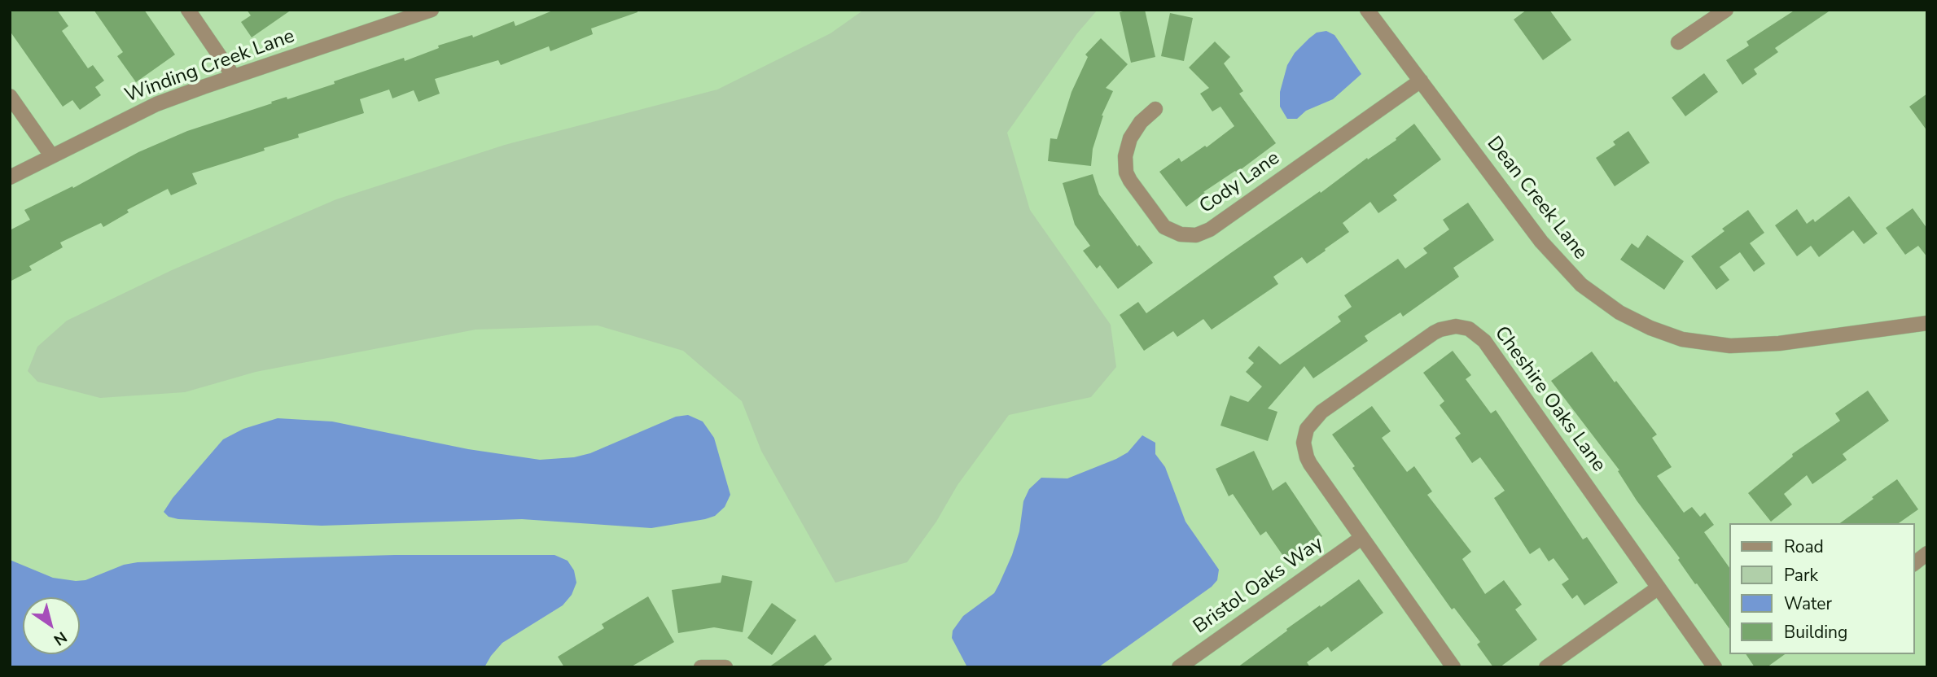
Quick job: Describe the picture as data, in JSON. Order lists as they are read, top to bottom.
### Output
{
  "streets": {
    "street": [
      "Winding Creek Lane",
      "Cody Lane",
      "Dean Creek Lane",
      "Cheshire Oaks Lane",
      "Bristol Oaks Way"
    ]
  },
  "crossings": [
    ["Cody Lane", "Dean Creek Lane"],
    ["Cheshire Oaks Lane", "Bristol Oaks Way"]
  ],
  "legend": [
    "Road",
    "Park",
    "Water",
    "Building"
  ],
  "north": "bottom right"
}
